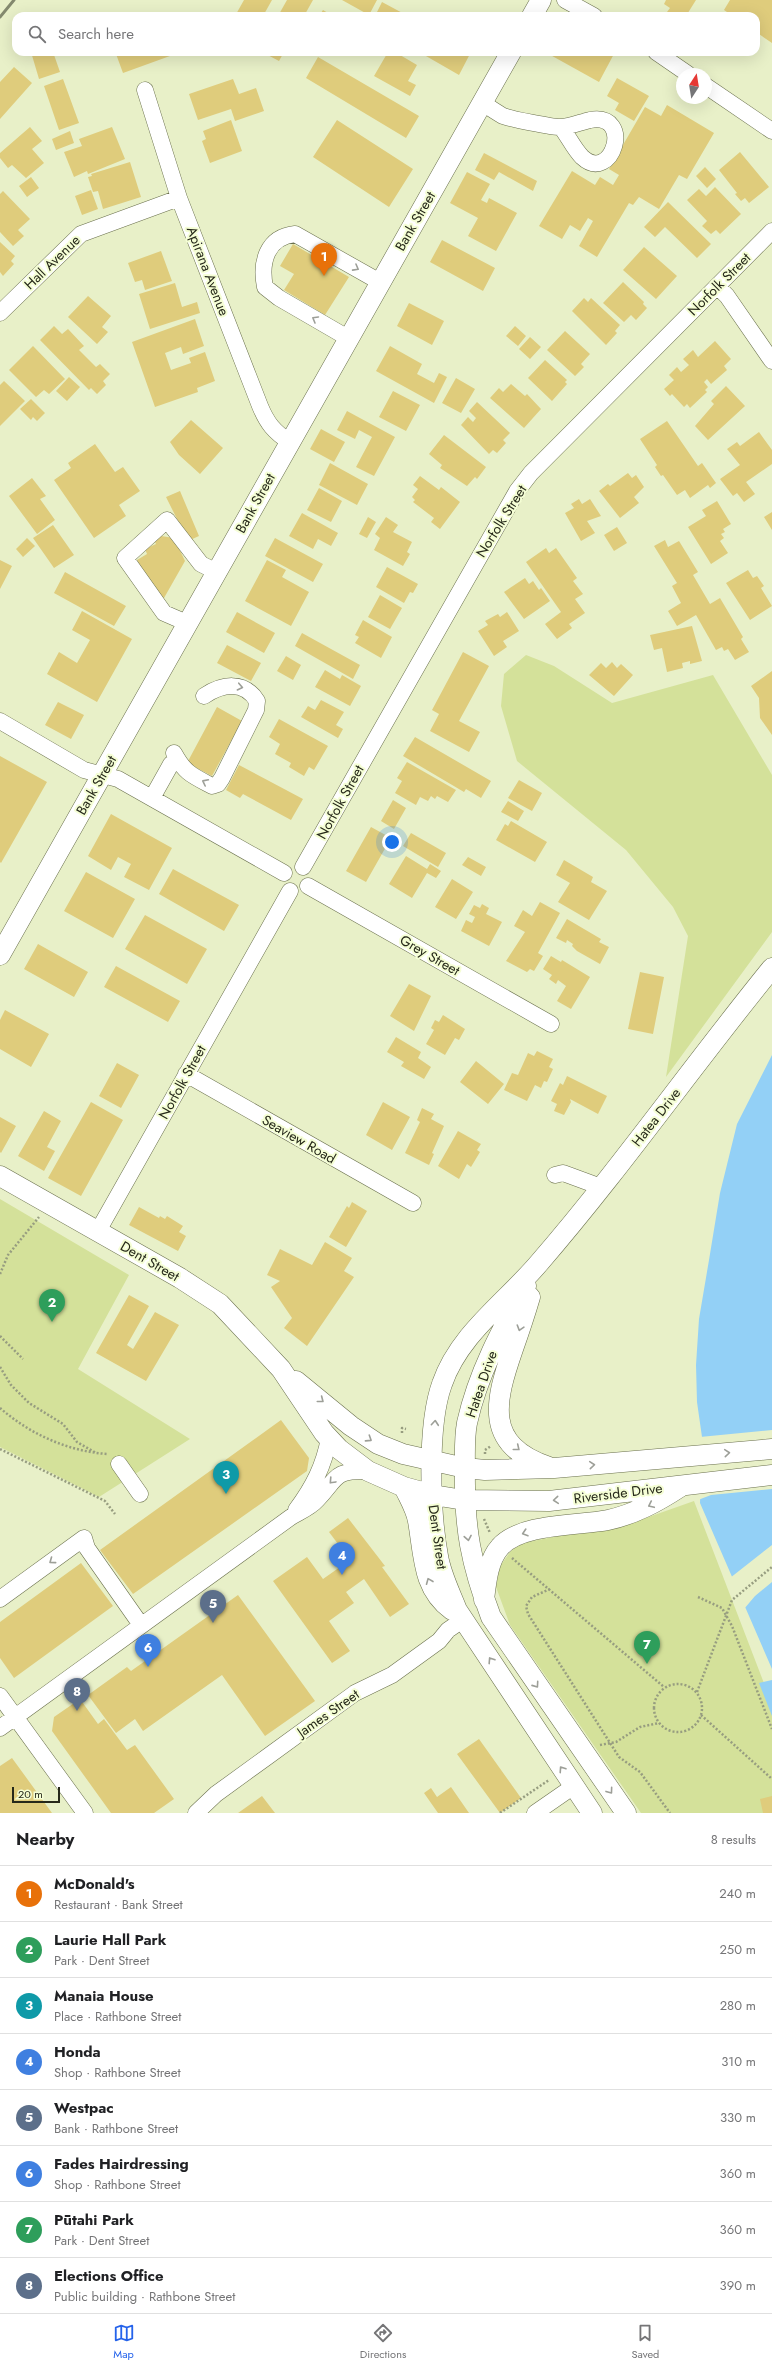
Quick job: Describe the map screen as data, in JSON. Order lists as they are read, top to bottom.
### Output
{
  "streets": {
    "main road": [
      "Bank Street",
      "Hatea Drive",
      "Dent Street",
      "Riverside Drive"
    ],
    "street": [
      "Hall Avenue",
      "Apirana Avenue",
      "Norfolk Street",
      "Grey Street",
      "Seaview Road",
      "James Street"
    ]
  },
  "crossings": [
    ["Bank Street", "Apirana Avenue"],
    ["Hall Avenue", "Apirana Avenue"],
    ["Norfolk Street", "Grey Street"],
    ["Norfolk Street", "Seaview Road"],
    ["Norfolk Street", "Dent Street"],
    ["Hatea Drive", "Dent Street"],
    ["Hatea Drive", "Riverside Drive"],
    ["Dent Street", "Riverside Drive"],
    ["Dent Street", "James Street"]
  ],
  "scale_bar": "20 m",
  "north": "top",
  "page": {
    "search": "Search here",
    "pins": [
      "1",
      "2",
      "3",
      "4",
      "5",
      "7",
      "6",
      "8"
    ],
    "scale": "20 m",
    "heading": ["Nearby", "8 results"],
    "list": [
      {
        "mark": "1",
        "name": "McDonald's",
        "note": "Restaurant · Bank Street",
        "value": "240 m"
      },
      {
        "mark": "2",
        "name": "Laurie Hall Park",
        "note": "Park · Dent Street",
        "value": "250 m"
      },
      {
        "mark": "3",
        "name": "Manaia House",
        "note": "Place · Rathbone Street",
        "value": "280 m"
      },
      {
        "mark": "4",
        "name": "Honda",
        "note": "Shop · Rathbone Street",
        "value": "310 m"
      },
      {
        "mark": "5",
        "name": "Westpac",
        "note": "Bank · Rathbone Street",
        "value": "330 m"
      },
      {
        "mark": "6",
        "name": "Fades Hairdressing",
        "note": "Shop · Rathbone Street",
        "value": "360 m"
      },
      {
        "mark": "7",
        "name": "Pūtahi Park",
        "note": "Park · Dent Street",
        "value": "360 m"
      },
      {
        "mark": "8",
        "name": "Elections Office",
        "note": "Public building · Rathbone Street",
        "value": "390 m"
      }
    ],
    "nav": ["Map", "Directions", "Saved"]
  }
}
